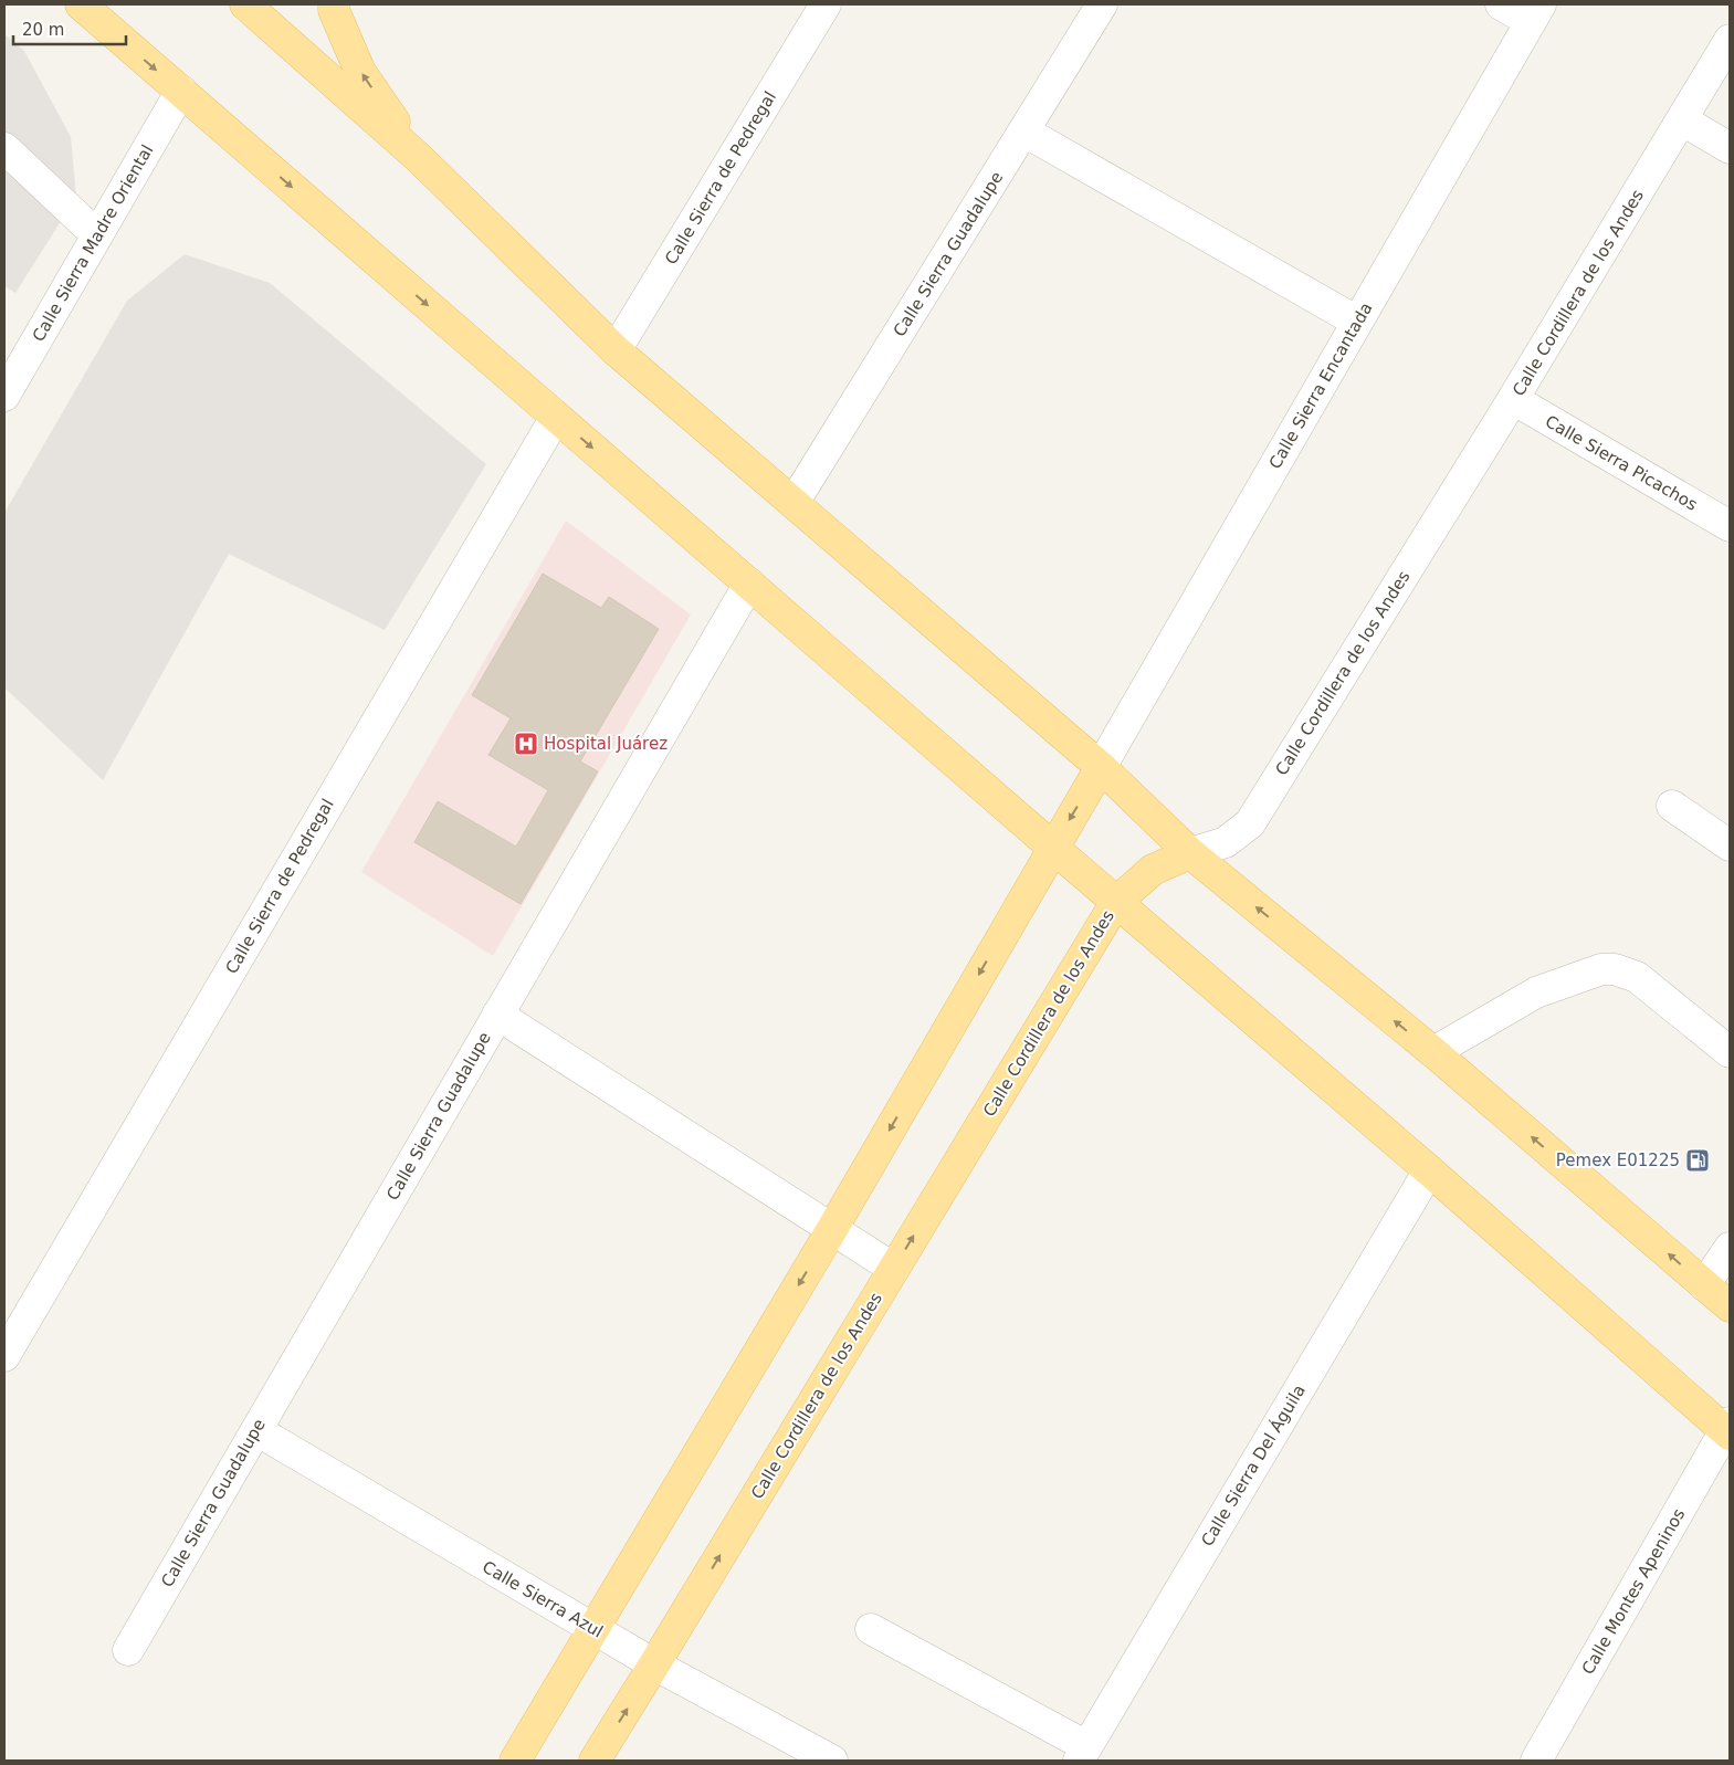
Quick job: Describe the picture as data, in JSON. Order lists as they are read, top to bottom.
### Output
{
  "streets": {
    "main road": ["Calle Cordillera de los Andes"],
    "street": [
      "Calle Sierra de Pedregal",
      "Calle Sierra Madre Oriental",
      "Calle Sierra Guadalupe",
      "Calle Sierra Encantada",
      "Calle Sierra Picachos",
      "Calle Sierra Del Águila",
      "Calle Montes Apeninos",
      "Calle Sierra Azul"
    ]
  },
  "crossings": [
    ["Calle Sierra Guadalupe", "Calle Sierra Azul"],
    ["Calle Cordillera de los Andes", "Calle Sierra Picachos"],
    ["Calle Cordillera de los Andes", "Calle Sierra Azul"]
  ],
  "one_way": ["Calle Cordillera de los Andes"],
  "places": {
    "hospital": ["Hospital Juárez"],
    "fuel station": ["Pemex E01225"]
  },
  "scale_bar": "20 m"
}
